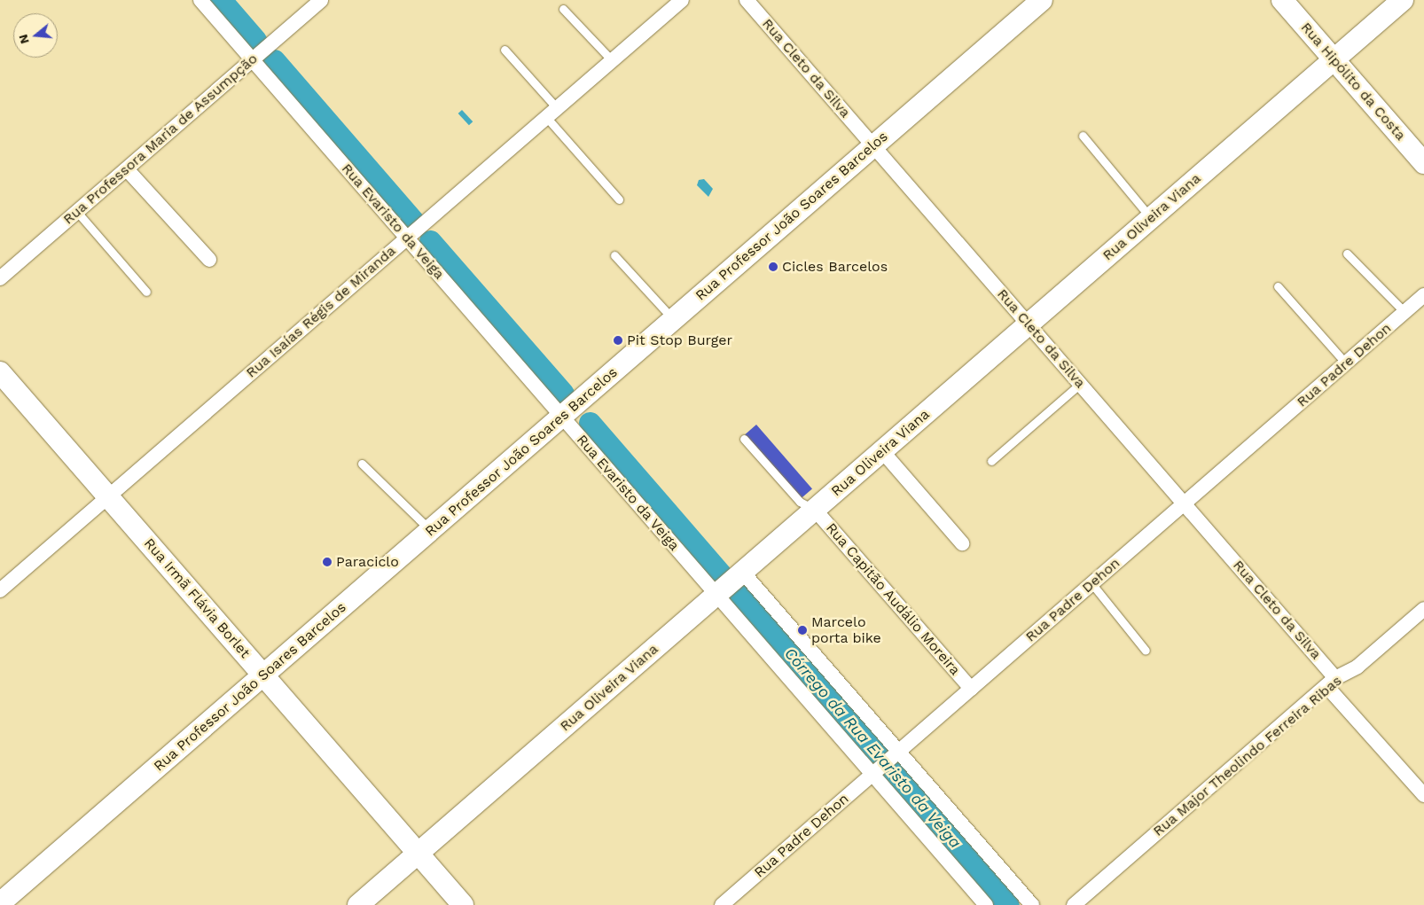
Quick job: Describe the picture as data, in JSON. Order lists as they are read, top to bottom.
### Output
{
  "streets": {
    "main road": [
      "Rua Hipólito da Costa",
      "Rua Professor João Soares Barcelos",
      "Rua Oliveira Viana",
      "Rua Irmã Flávia Borlet"
    ],
    "street": [
      "Rua Cleto da Silva",
      "Rua Professora Maria de Assumpção",
      "Rua Evaristo da Veiga",
      "Rua Isaías Régis de Miranda",
      "Rua Padre Dehon",
      "Rua Capitão Audálio Moreira",
      "Rua Major Theolindo Ferreira Ribas"
    ]
  },
  "crossings": [
    ["Rua Cleto da Silva", "Rua Professor João Soares Barcelos"],
    ["Rua Cleto da Silva", "Rua Oliveira Viana"],
    ["Rua Cleto da Silva", "Rua Padre Dehon"],
    ["Rua Cleto da Silva", "Rua Major Theolindo Ferreira Ribas"],
    ["Rua Hipólito da Costa", "Rua Oliveira Viana"],
    ["Rua Professora Maria de Assumpção", "Rua Evaristo da Veiga"],
    ["Rua Professor João Soares Barcelos", "Rua Evaristo da Veiga"],
    ["Rua Professor João Soares Barcelos", "Rua Irmã Flávia Borlet"],
    ["Rua Oliveira Viana", "Rua Evaristo da Veiga"],
    ["Rua Oliveira Viana", "Rua Irmã Flávia Borlet"],
    ["Rua Oliveira Viana", "Rua Capitão Audálio Moreira"],
    ["Rua Evaristo da Veiga", "Rua Isaías Régis de Miranda"],
    ["Rua Evaristo da Veiga", "Rua Padre Dehon"],
    ["Rua Isaías Régis de Miranda", "Rua Irmã Flávia Borlet"],
    ["Rua Padre Dehon", "Rua Capitão Audálio Moreira"]
  ],
  "water": ["Córrego da Rua Evaristo da Veiga"],
  "places": [
    "Cicles Barcelos",
    "Pit Stop Burger",
    "Paraciclo",
    "Marcelo porta bike"
  ],
  "north": "left"
}
